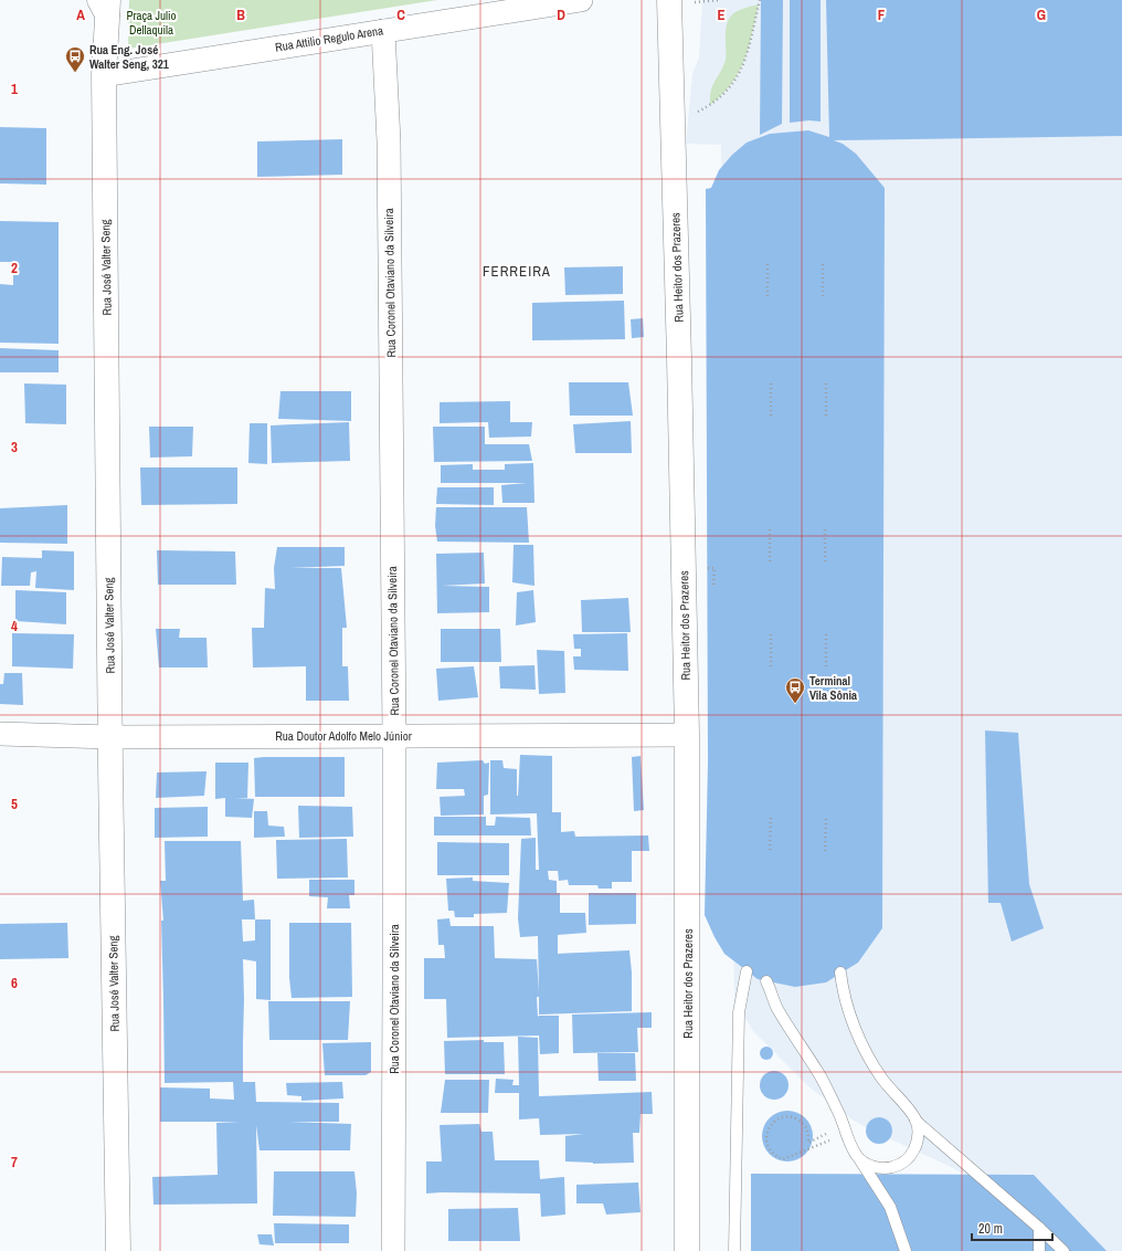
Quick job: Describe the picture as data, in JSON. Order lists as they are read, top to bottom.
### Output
{
  "streets": {
    "street": [
      "Rua Attilio Regulo Arena",
      "Rua José Valter Seng",
      "Rua Heitor dos Prazeres",
      "Rua Coronel Otaviano da Silveira",
      "Rua Doutor Adolfo Melo Júnior"
    ]
  },
  "crossings": [
    ["Rua Attilio Regulo Arena", "Rua José Valter Seng"],
    ["Rua Attilio Regulo Arena", "Rua Coronel Otaviano da Silveira"],
    ["Rua José Valter Seng", "Rua Doutor Adolfo Melo Júnior"],
    ["Rua Heitor dos Prazeres", "Rua Doutor Adolfo Melo Júnior"],
    ["Rua Coronel Otaviano da Silveira", "Rua Doutor Adolfo Melo Júnior"]
  ],
  "districts": ["FERREIRA"],
  "parks": ["Praça Julio Dellaquila"],
  "places": {
    "bus stop": ["Rua Eng. José Walter Seng, 321", "Terminal Vila Sônia"]
  },
  "scale_bar": "20 m",
  "grid": {
    "columns": [
      "A",
      "B",
      "C",
      "D",
      "E",
      "F",
      "G"
    ],
    "rows": [
      "1",
      "2",
      "3",
      "4",
      "5",
      "6",
      "7"
    ]
  }
}
